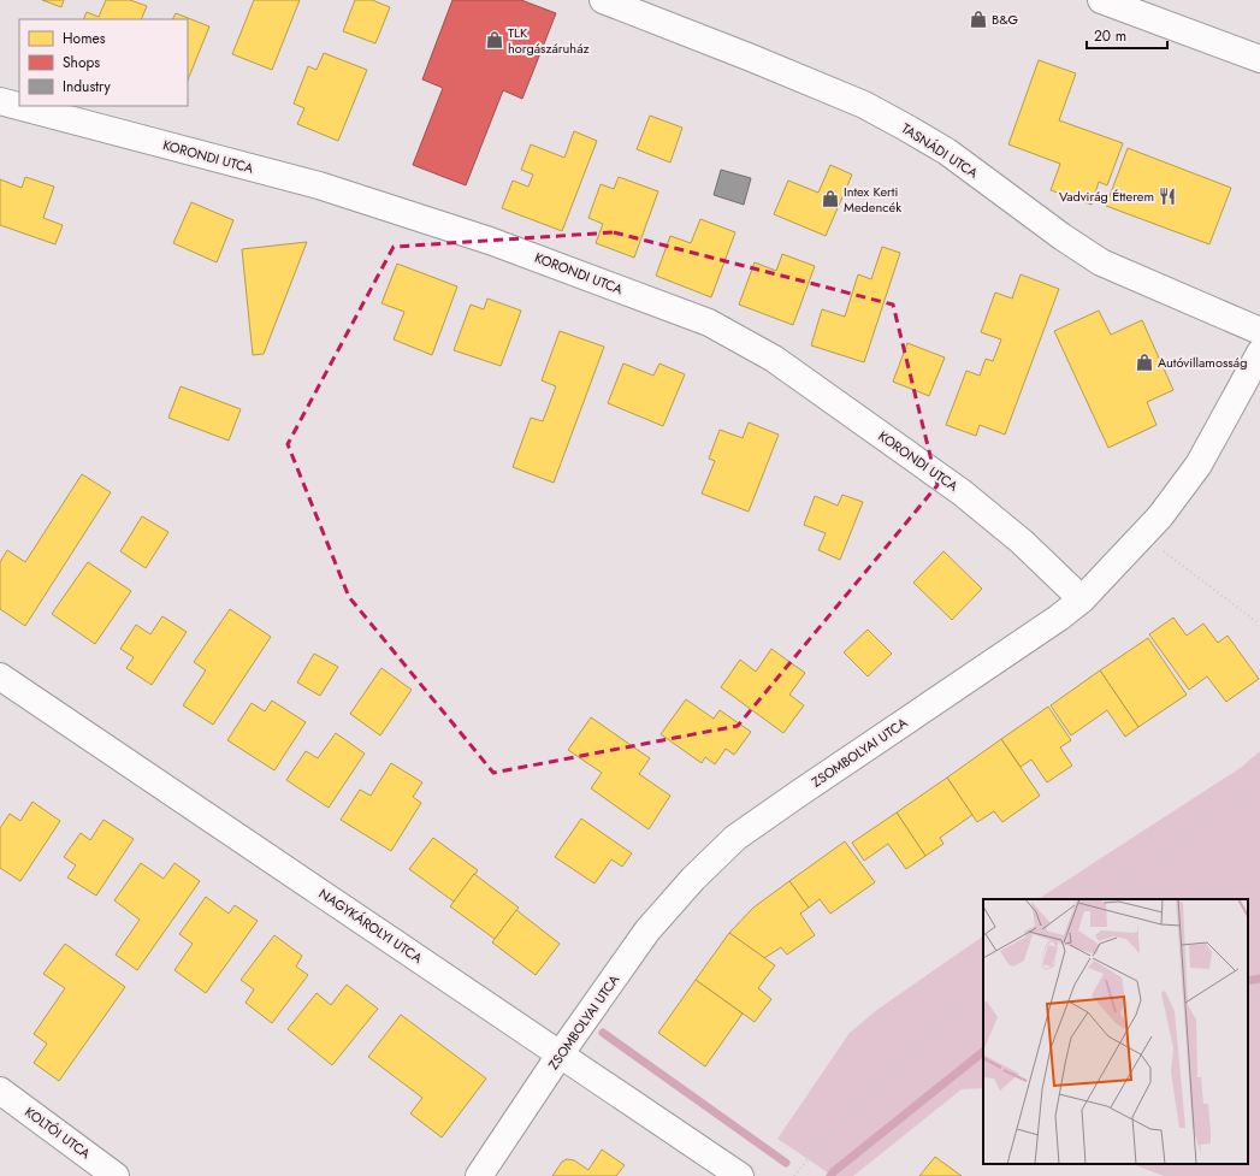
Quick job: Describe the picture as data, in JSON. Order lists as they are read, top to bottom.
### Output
{
  "streets": {
    "street": [
      "TASNÁDI UTCA",
      "KORONDI UTCA",
      "ZSOMBOLYAI UTCA",
      "NAGYKÁROLYI UTCA",
      "KOLTÓI UTCA"
    ]
  },
  "crossings": [
    ["KORONDI UTCA", "ZSOMBOLYAI UTCA"],
    ["ZSOMBOLYAI UTCA", "NAGYKÁROLYI UTCA"]
  ],
  "places": {
    "shop": [
      "B&G",
      "TLK horgászáruház",
      "Intex Kerti Medencék",
      "Autóvillamosság"
    ],
    "restaurant": ["Vadvirág Étterem"]
  },
  "legend": ["Homes", "Shops", "Industry"],
  "scale_bar": "20 m"
}
